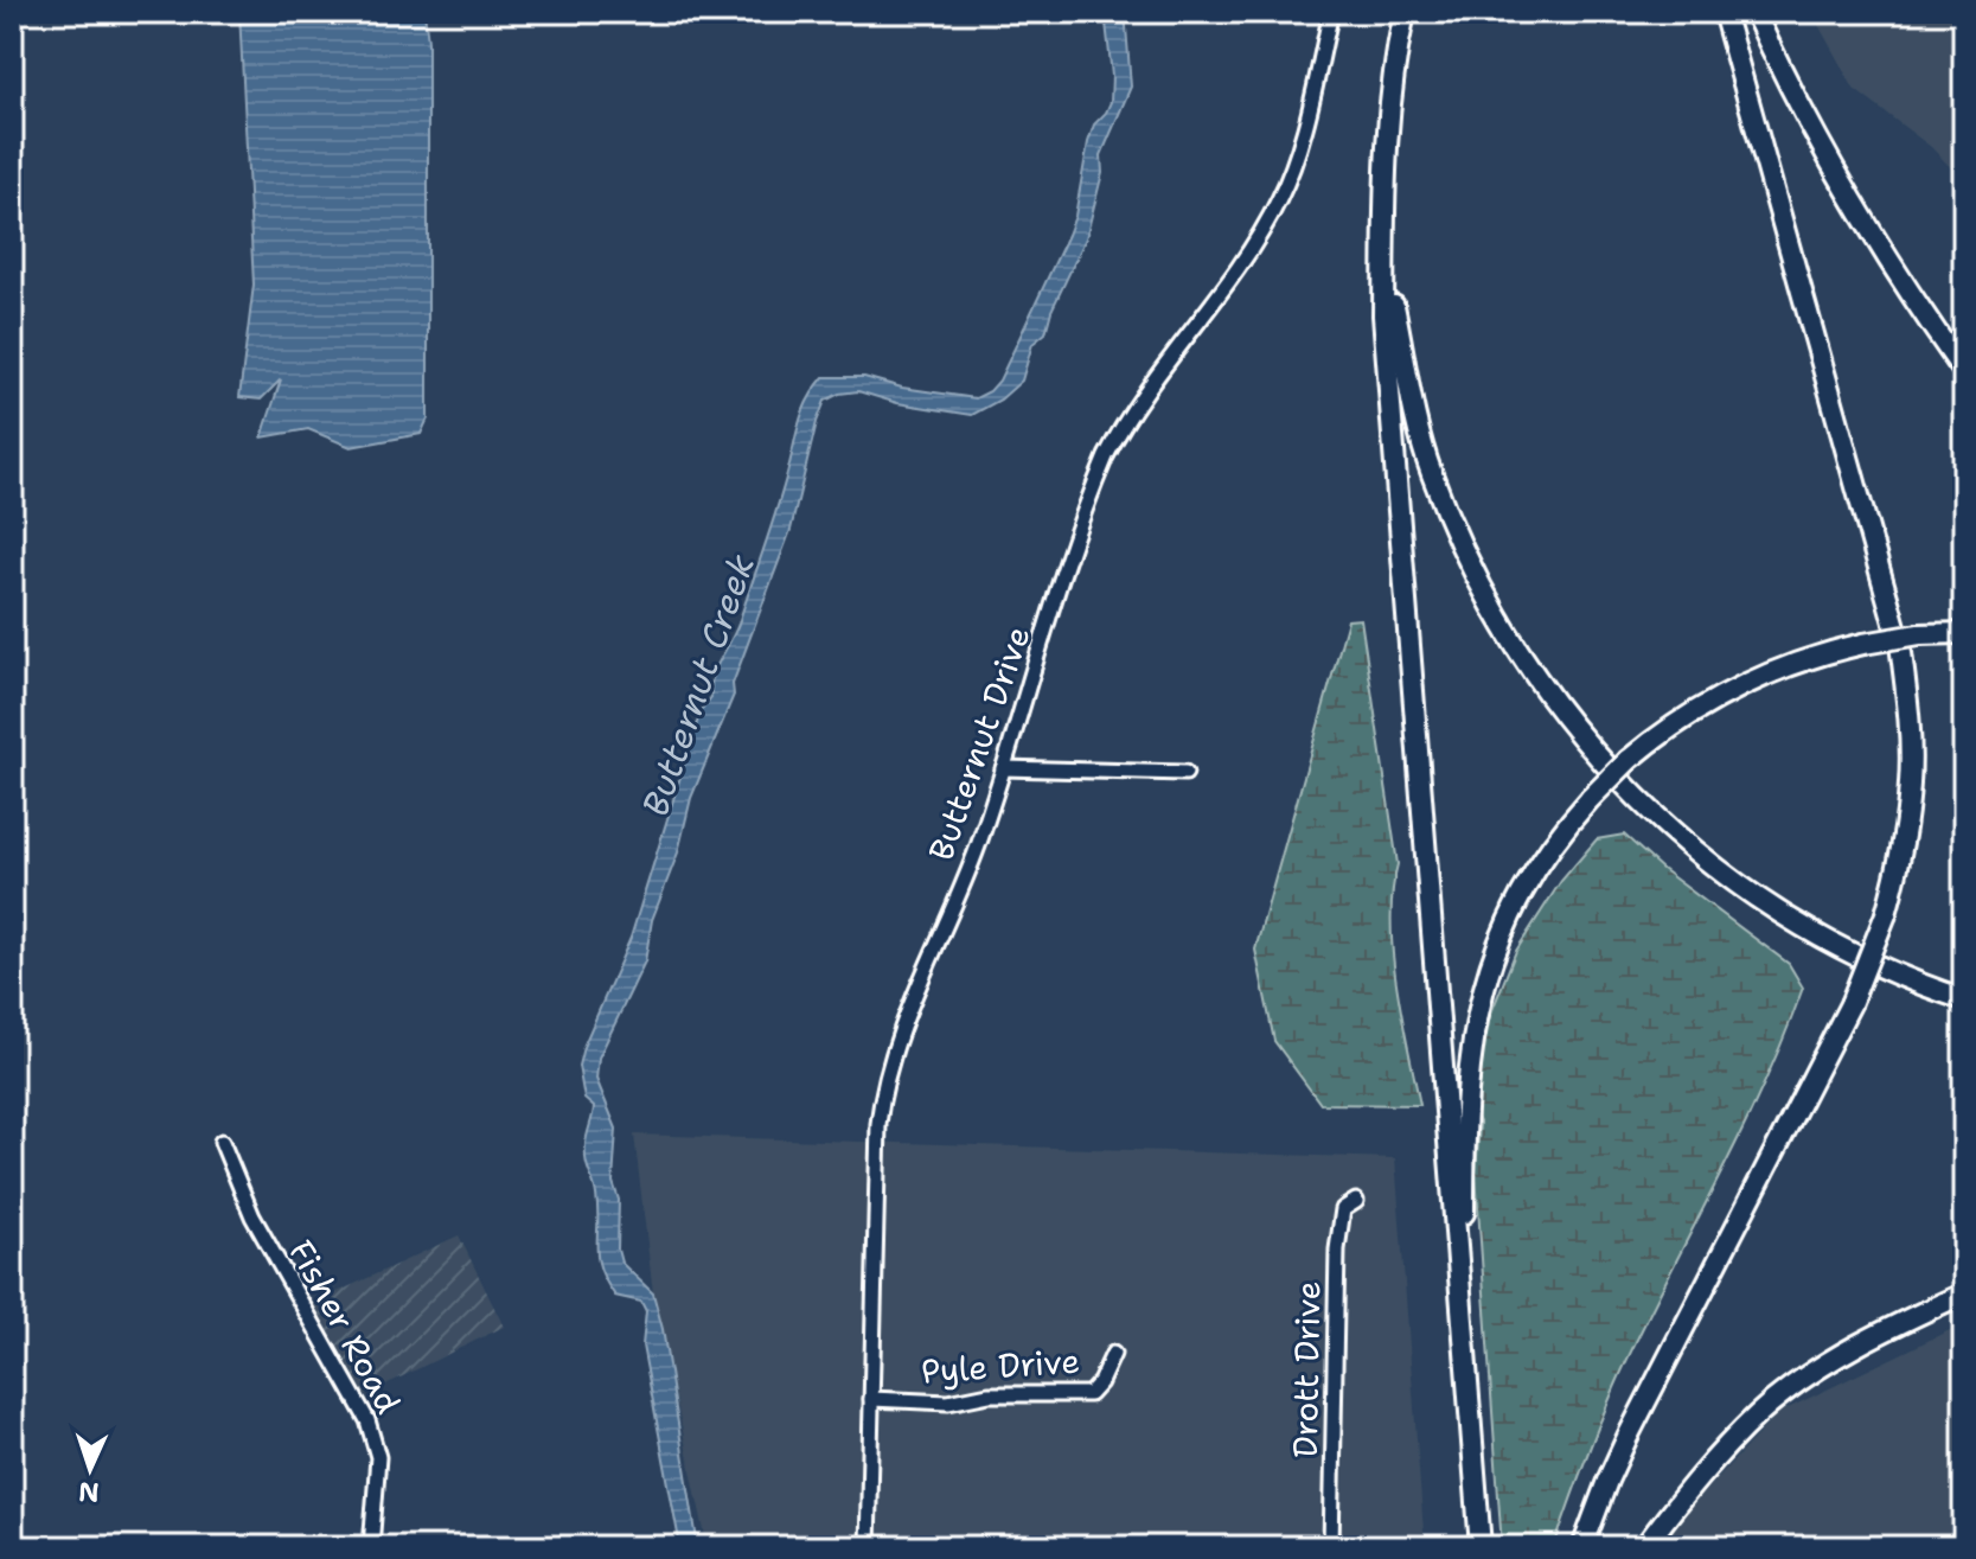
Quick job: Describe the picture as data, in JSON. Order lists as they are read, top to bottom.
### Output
{
  "streets": {
    "street": [
      "Butternut Drive",
      "Fisher Road",
      "Pyle Drive",
      "Drott Drive"
    ]
  },
  "crossings": [
    ["Butternut Drive", "Pyle Drive"]
  ],
  "water": ["Butternut Creek"],
  "north": "bottom"
}
